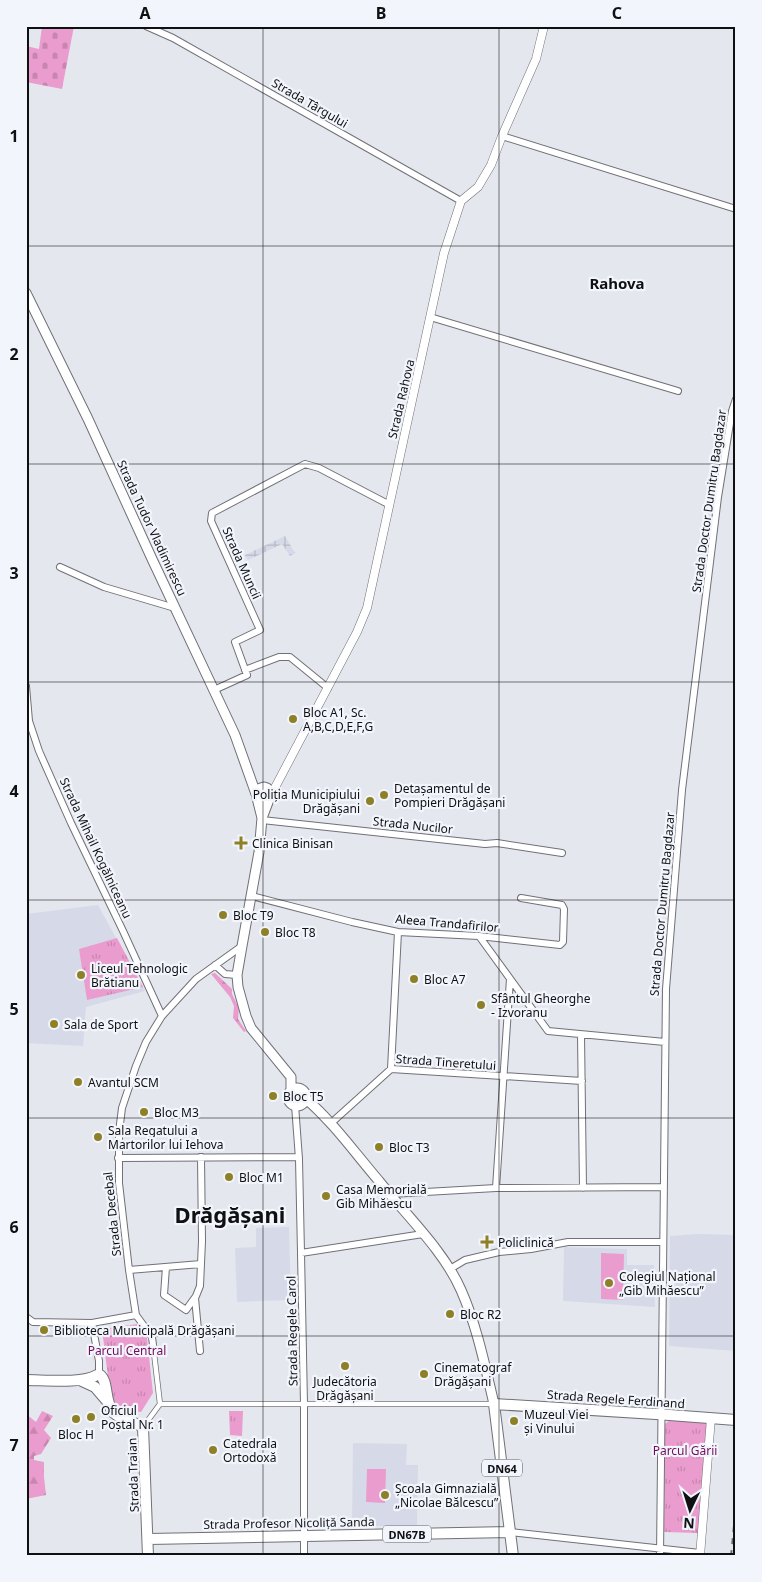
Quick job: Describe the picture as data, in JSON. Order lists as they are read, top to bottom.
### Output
{
  "streets": {
    "main road": [
      "Strada Tudor Vladimirescu",
      "Strada Regele Ferdinand",
      "DN64",
      "Strada Traian",
      "Strada Profesor Nicoliță Sanda",
      "DN67B"
    ],
    "street": [
      "Strada Târgului",
      "Strada Rahova",
      "Strada Doctor Dumitru Bagdazar",
      "Strada Muncii",
      "Strada Nucilor",
      "Strada Mihail Kogălniceanu",
      "Aleea Trandafirilor",
      "Strada Tineretului",
      "Strada Decebal",
      "Strada Regele Carol"
    ]
  },
  "crossings": [
    ["Strada Târgului", "Strada Rahova"],
    ["Strada Rahova", "Strada Tudor Vladimirescu"],
    ["Strada Rahova", "Strada Muncii"],
    ["Strada Doctor Dumitru Bagdazar", "Strada Regele Ferdinand"],
    ["Strada Doctor Dumitru Bagdazar", "Strada Profesor Nicoliță Sanda"],
    ["Strada Tudor Vladimirescu", "Strada Nucilor"],
    ["Strada Tudor Vladimirescu", "Aleea Trandafirilor"],
    ["Strada Tudor Vladimirescu", "Strada Tineretului"],
    ["Strada Tudor Vladimirescu", "Strada Decebal"],
    ["Strada Tudor Vladimirescu", "Strada Regele Carol"],
    ["Strada Tudor Vladimirescu", "Strada Regele Ferdinand"],
    ["Strada Tudor Vladimirescu", "Strada Profesor Nicoliță Sanda"],
    ["Strada Mihail Kogălniceanu", "Strada Decebal"],
    ["Strada Regele Carol", "Strada Profesor Nicoliță Sanda"],
    ["Strada Traian", "Strada Profesor Nicoliță Sanda"]
  ],
  "districts": ["Rahova", "Drăgășani"],
  "parks": ["Parcul Central", "Parcul Gării"],
  "places": {
    "other": [
      "Bloc A1, Sc. A,B,C,D,E,F,G",
      "Detașamentul de Pompieri Drăgășani",
      "Poliția Municipiului Drăgășani",
      "Bloc T9",
      "Bloc T8",
      "Liceul Tehnologic Brătianu",
      "Bloc A7",
      "Sfântul Gheorghe - Izvoranu",
      "Sala de Sport",
      "Avantul SCM",
      "Bloc T5",
      "Bloc M3",
      "Sala Regatului a Martorilor lui Iehova",
      "Bloc T3",
      "Bloc M1",
      "Casa Memorială Gib Mihăescu",
      "Colegiul Național „Gib Mihăescu”",
      "Bloc R2",
      "Biblioteca Municipală Drăgășani",
      "Judecătoria Drăgășani",
      "Cinematograf Drăgășani",
      "Oficiul Poștal Nr. 1",
      "Bloc H",
      "Muzeul Viei și Vinului",
      "Catedrala Ortodoxă",
      "Școala Gimnazială „Nicolae Bălcescu”"
    ],
    "health": ["Clinica Binisan", "Policlinică"]
  },
  "north": "bottom",
  "grid": {
    "columns": ["A", "B", "C"],
    "rows": [
      "1",
      "2",
      "3",
      "4",
      "5",
      "6",
      "7"
    ]
  }
}
